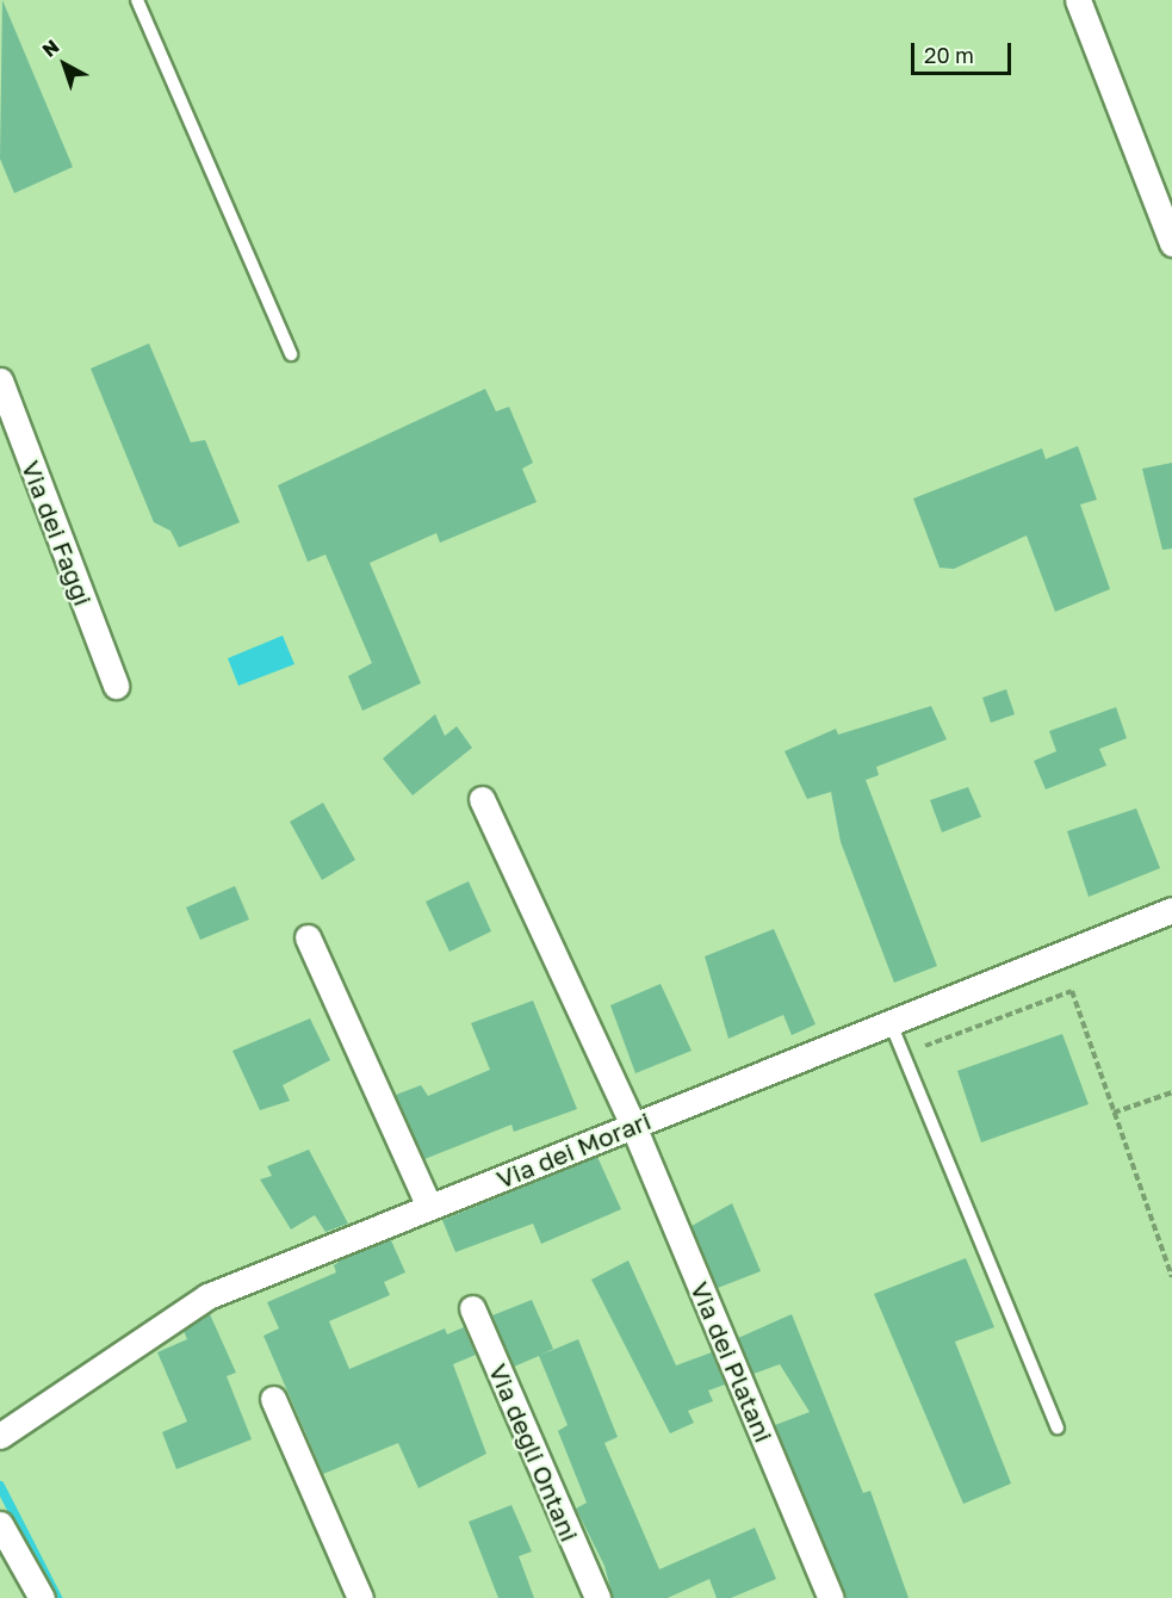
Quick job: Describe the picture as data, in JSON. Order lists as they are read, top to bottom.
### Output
{
  "streets": {
    "street": [
      "Via dei Faggi",
      "Via dei Morari",
      "Via dei Platani",
      "Via degli Ontani"
    ]
  },
  "crossings": [
    ["Via dei Morari", "Via dei Platani"]
  ],
  "scale_bar": "20 m",
  "north": "top left"
}
